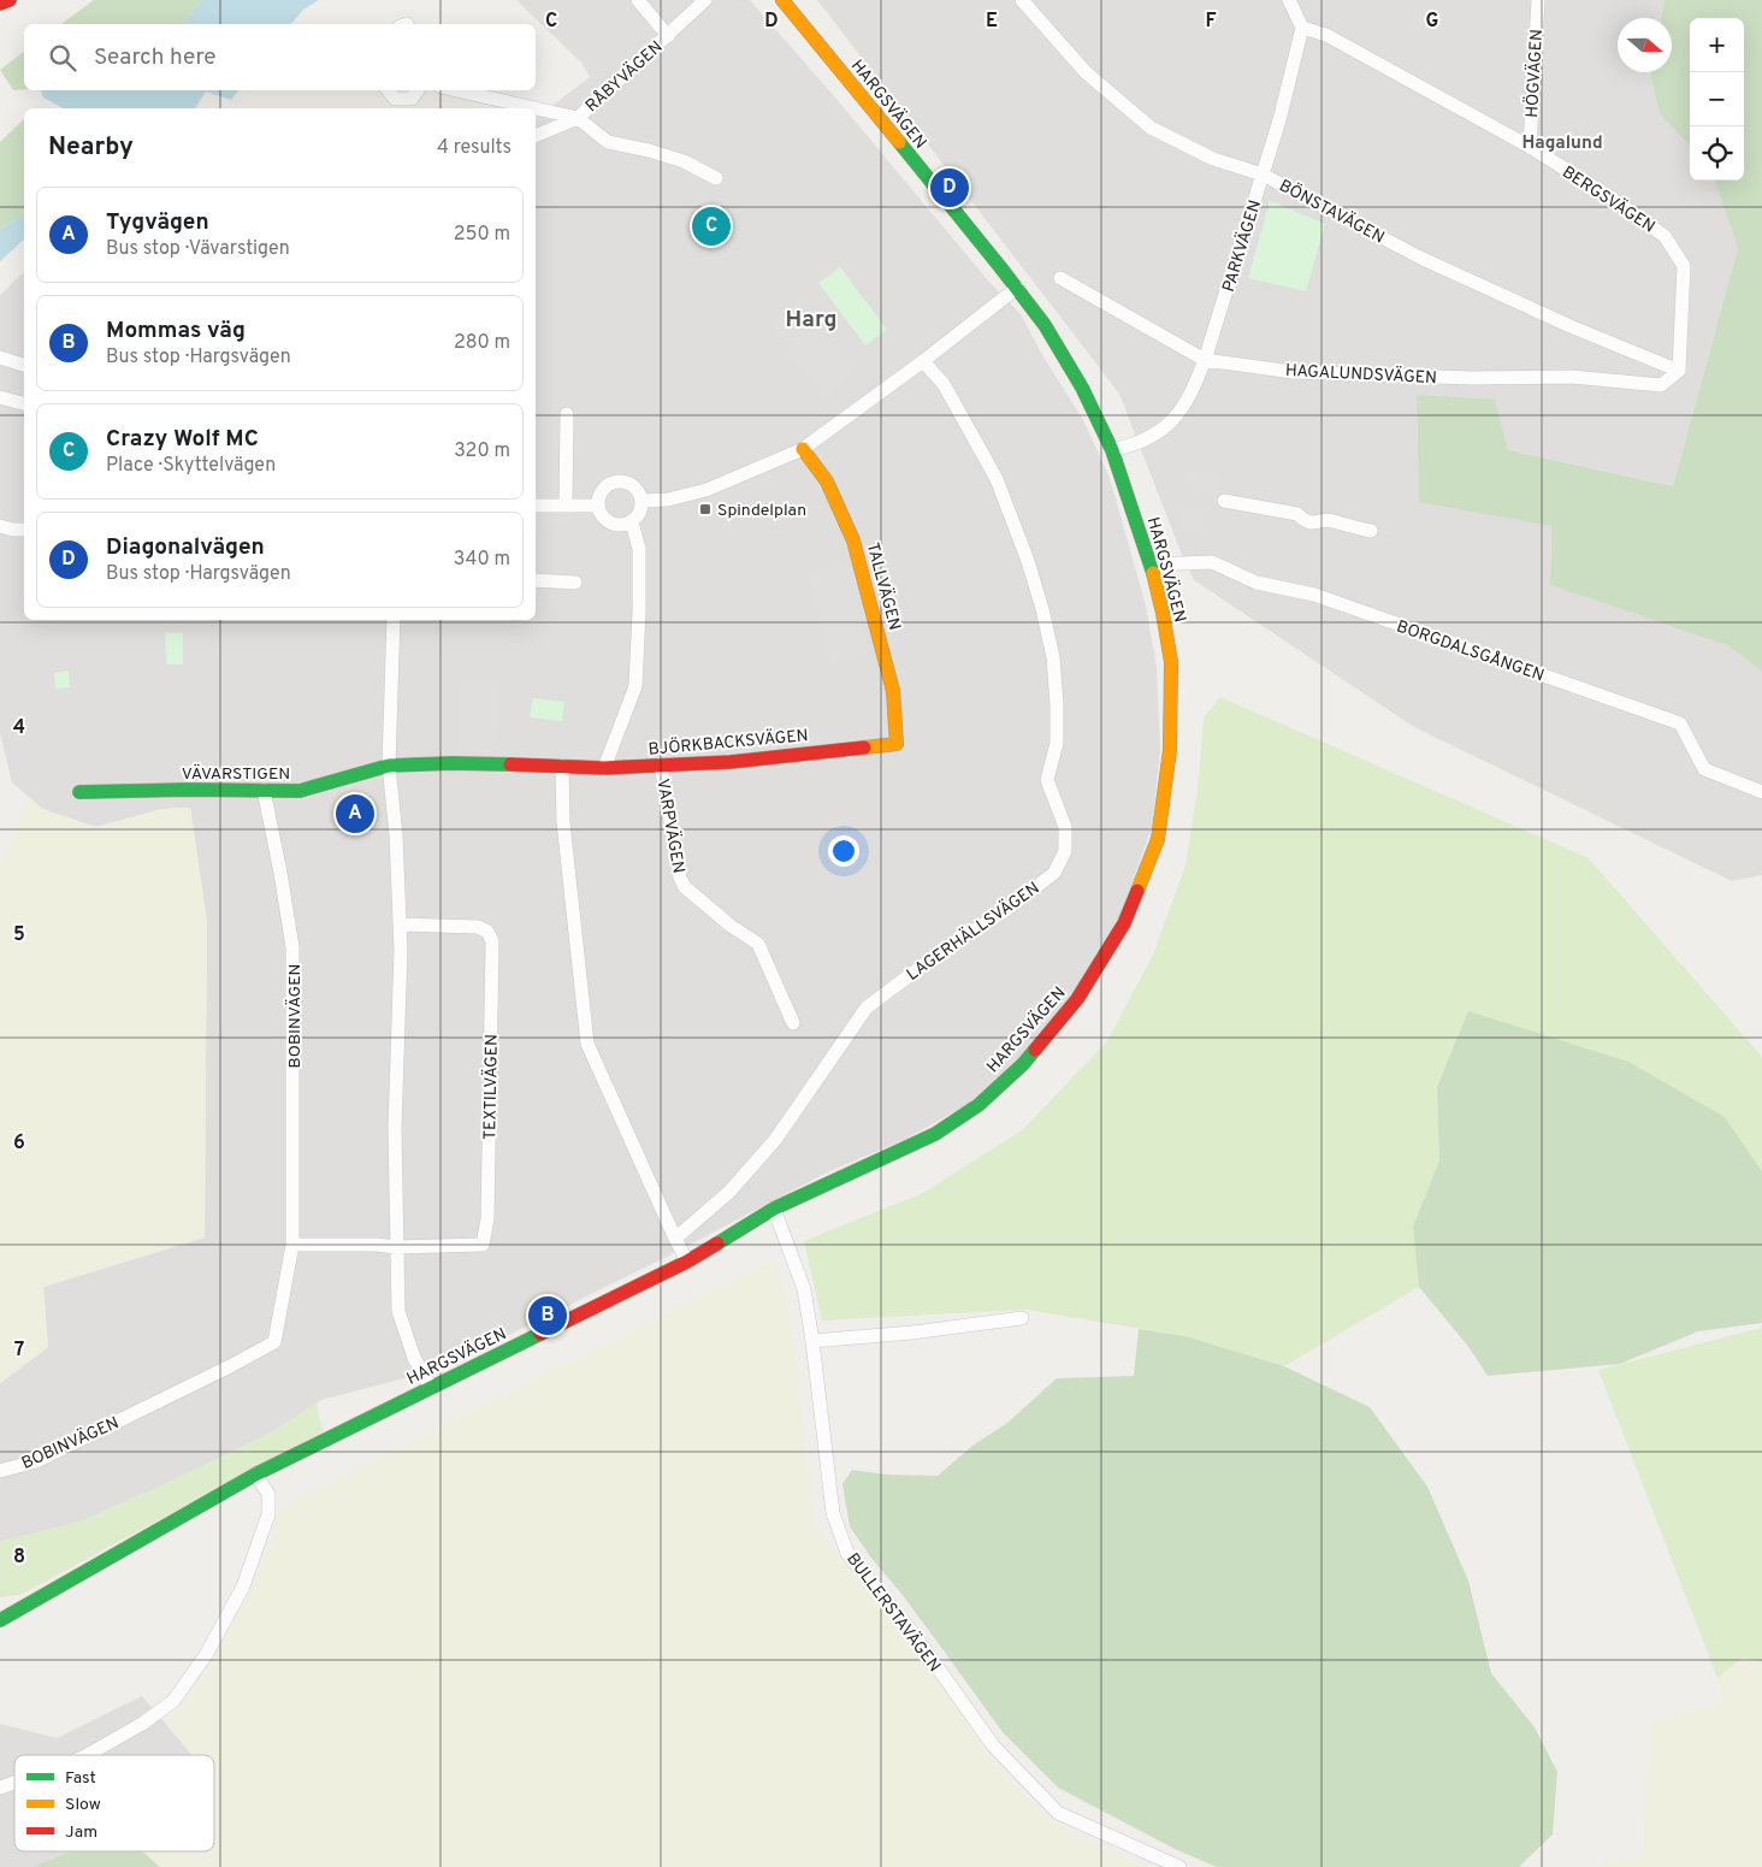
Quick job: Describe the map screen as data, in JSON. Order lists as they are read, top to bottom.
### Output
{
  "streets": {
    "street": [
      "HÖGVÄGEN",
      "RÅBYVÄGEN",
      "HARGSVÄGEN",
      "BERGSVÄGEN",
      "BÖNSTAVÄGEN",
      "PARKVÄGEN",
      "HAGALUNDSVÄGEN",
      "TALLVÄGEN",
      "BORGDALSGÅNGEN",
      "BJÖRKBACKSVÄGEN",
      "VÄVARSTIGEN",
      "VARPVÄGEN",
      "LAGERHÄLLSVÄGEN",
      "BOBINVÄGEN",
      "TEXTILVÄGEN",
      "BULLERSTAVÄGEN"
    ]
  },
  "crossings": [
    ["HÖGVÄGEN", "BERGSVÄGEN"],
    ["HARGSVÄGEN", "PARKVÄGEN"],
    ["HARGSVÄGEN", "BORGDALSGÅNGEN"],
    ["HARGSVÄGEN", "BULLERSTAVÄGEN"],
    ["BERGSVÄGEN", "BÖNSTAVÄGEN"],
    ["BERGSVÄGEN", "PARKVÄGEN"],
    ["BERGSVÄGEN", "HAGALUNDSVÄGEN"],
    ["BÖNSTAVÄGEN", "PARKVÄGEN"],
    ["BÖNSTAVÄGEN", "HAGALUNDSVÄGEN"],
    ["PARKVÄGEN", "HAGALUNDSVÄGEN"],
    ["TALLVÄGEN", "BJÖRKBACKSVÄGEN"],
    ["BJÖRKBACKSVÄGEN", "VARPVÄGEN"],
    ["VÄVARSTIGEN", "BOBINVÄGEN"]
  ],
  "districts": ["Hagalund", "Harg"],
  "places": {
    "transit": ["Spindelplan"]
  },
  "legend": ["Fast", "Slow", "Jam"],
  "north": "right",
  "page": {
    "map_buttons": ["+", "−"],
    "search": "Search here",
    "heading": ["Nearby", "4 results"],
    "pins": [
      "D",
      "C",
      "A",
      "B"
    ],
    "list": [
      {
        "mark": "A",
        "name": "Tygvägen",
        "note": "Bus stop · Vävarstigen",
        "value": "250 m"
      },
      {
        "mark": "B",
        "name": "Mommas väg",
        "note": "Bus stop · Hargsvägen",
        "value": "280 m"
      },
      {
        "mark": "C",
        "name": "Crazy Wolf MC",
        "note": "Place · Skyttelvägen",
        "value": "320 m"
      },
      {
        "mark": "D",
        "name": "Diagonalvägen",
        "note": "Bus stop · Hargsvägen",
        "value": "340 m"
      }
    ]
  },
  "grid": {
    "columns": [
      "C",
      "D",
      "E",
      "F",
      "G"
    ],
    "rows": [
      "4",
      "5",
      "6",
      "7",
      "8"
    ]
  }
}
